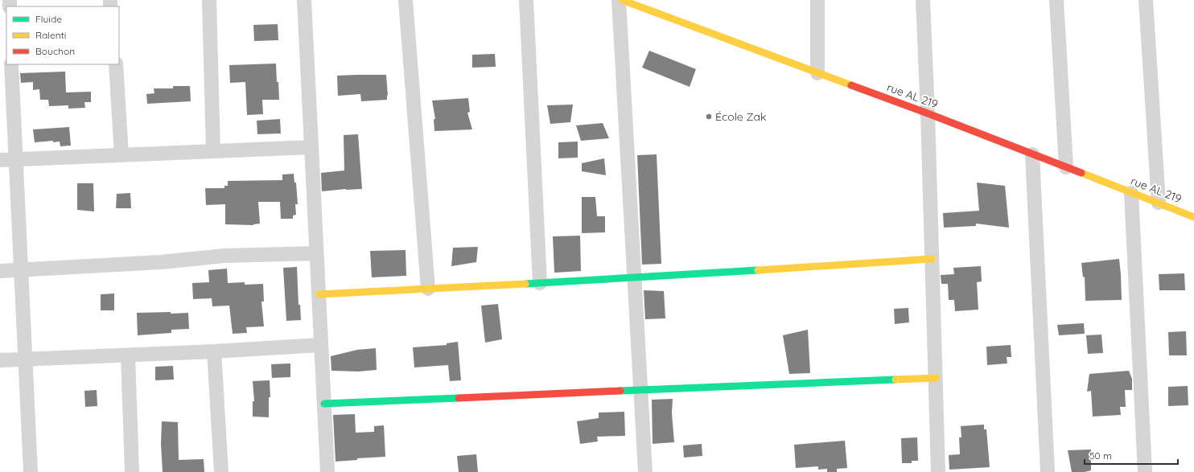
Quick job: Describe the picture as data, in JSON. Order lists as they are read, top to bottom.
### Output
{
  "streets": {
    "street": ["rue AL 219"]
  },
  "places": ["École Zak"],
  "legend": ["Fluide", "Ralenti", "Bouchon"],
  "scale_bar": "50 m"
}
